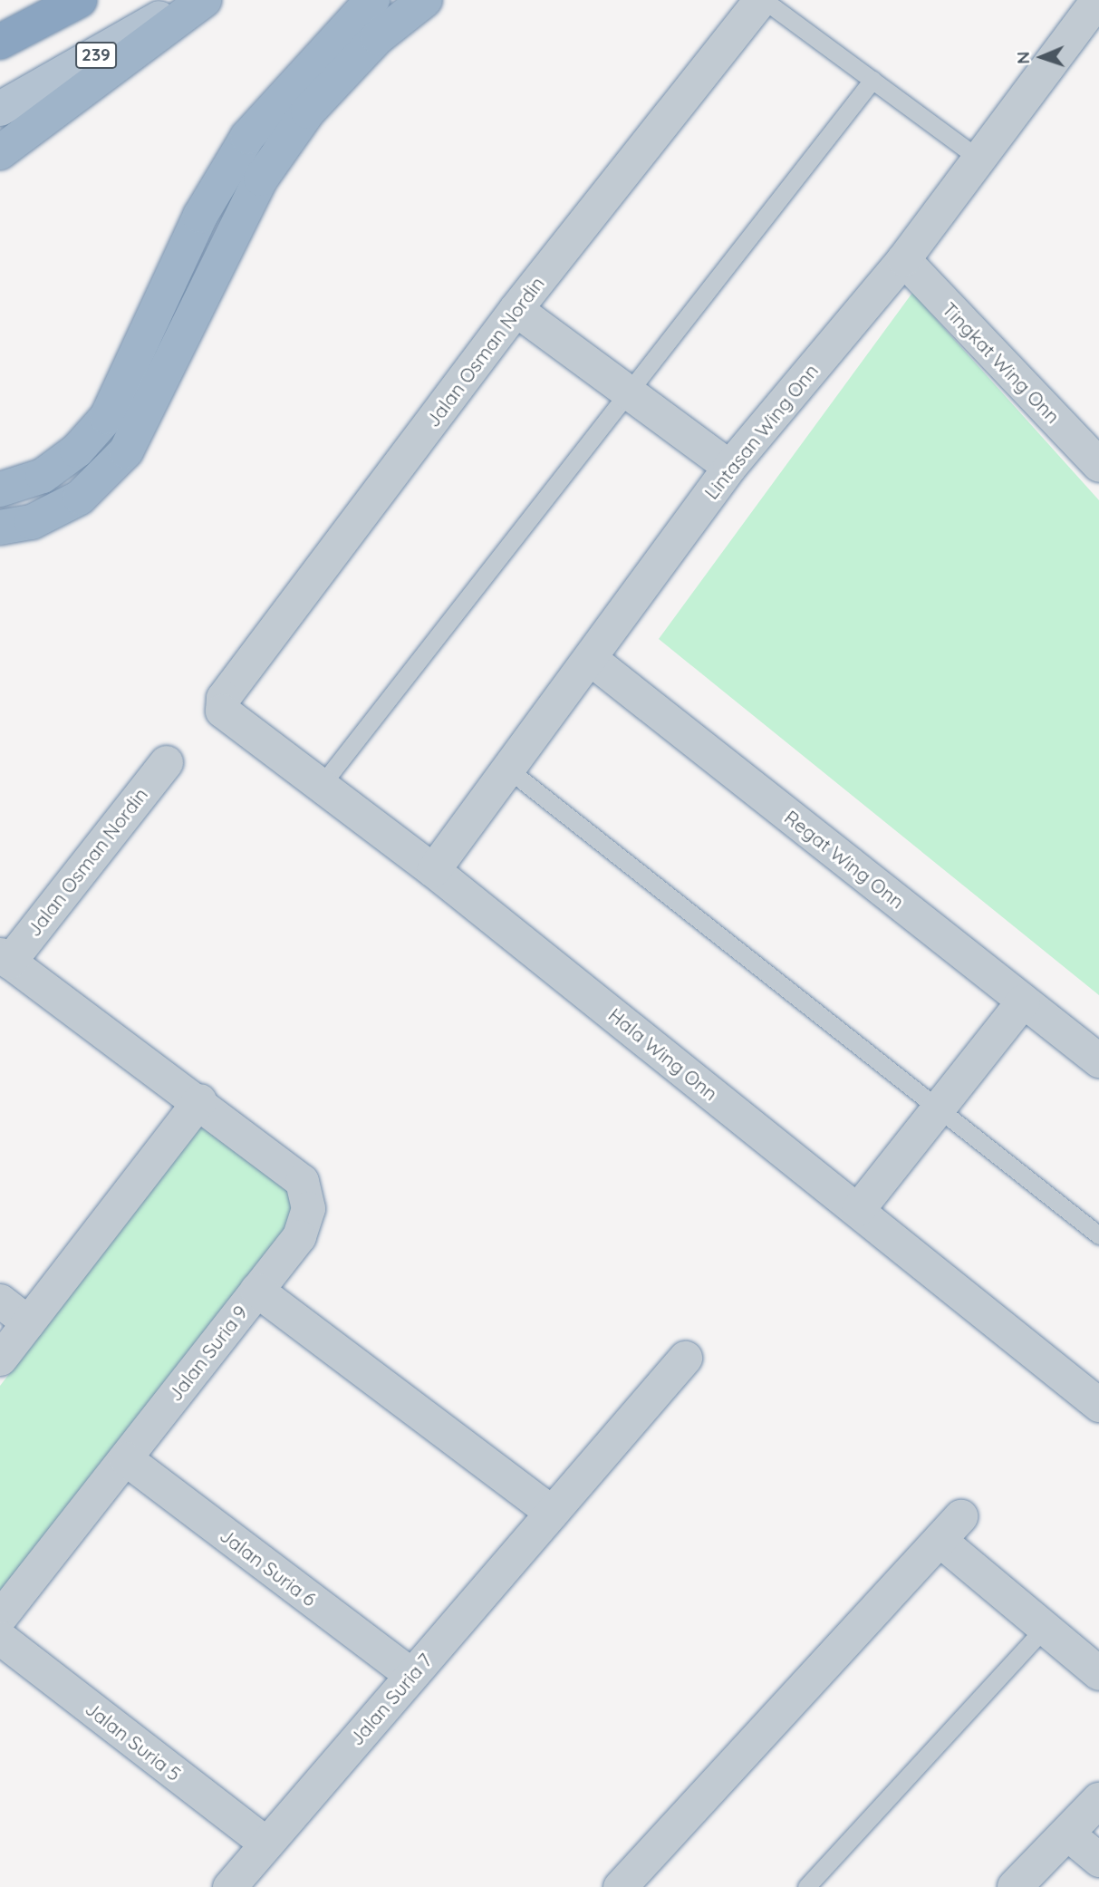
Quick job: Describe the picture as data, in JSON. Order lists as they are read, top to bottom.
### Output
{
  "streets": {
    "main road": ["239"],
    "street": [
      "Jalan Osman Nordin",
      "Tingkat Wing Onn",
      "Lintasan Wing Onn",
      "Regat Wing Onn",
      "Hala Wing Onn",
      "Jalan Suria 9",
      "Jalan Suria 6",
      "Jalan Suria 7",
      "Jalan Suria 5"
    ]
  },
  "crossings": [
    ["Jalan Osman Nordin", "Hala Wing Onn"],
    ["Jalan Osman Nordin", "Jalan Suria 9"],
    ["Tingkat Wing Onn", "Lintasan Wing Onn"],
    ["Lintasan Wing Onn", "Regat Wing Onn"],
    ["Lintasan Wing Onn", "Hala Wing Onn"],
    ["Jalan Suria 9", "Jalan Suria 6"],
    ["Jalan Suria 6", "Jalan Suria 7"],
    ["Jalan Suria 7", "Jalan Suria 5"]
  ],
  "north": "left"
}
